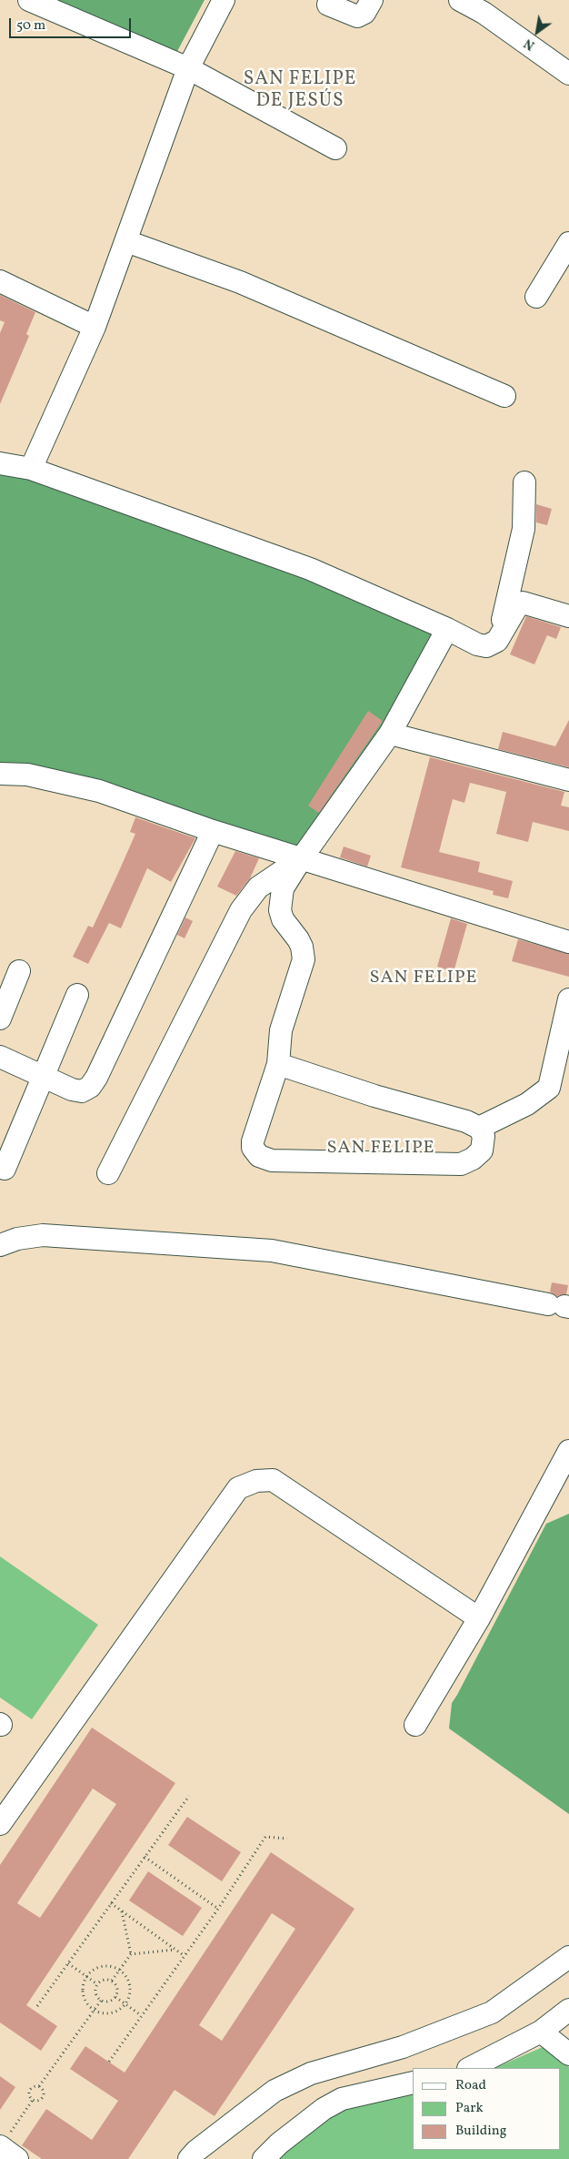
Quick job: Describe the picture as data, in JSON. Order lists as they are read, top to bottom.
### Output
{
  "districts": ["SAN FELIPE DE JESÚS", "SAN FELIPE", "SAN FELIPE"],
  "legend": ["Road", "Park", "Building"],
  "scale_bar": "50 m",
  "north": "bottom left"
}
